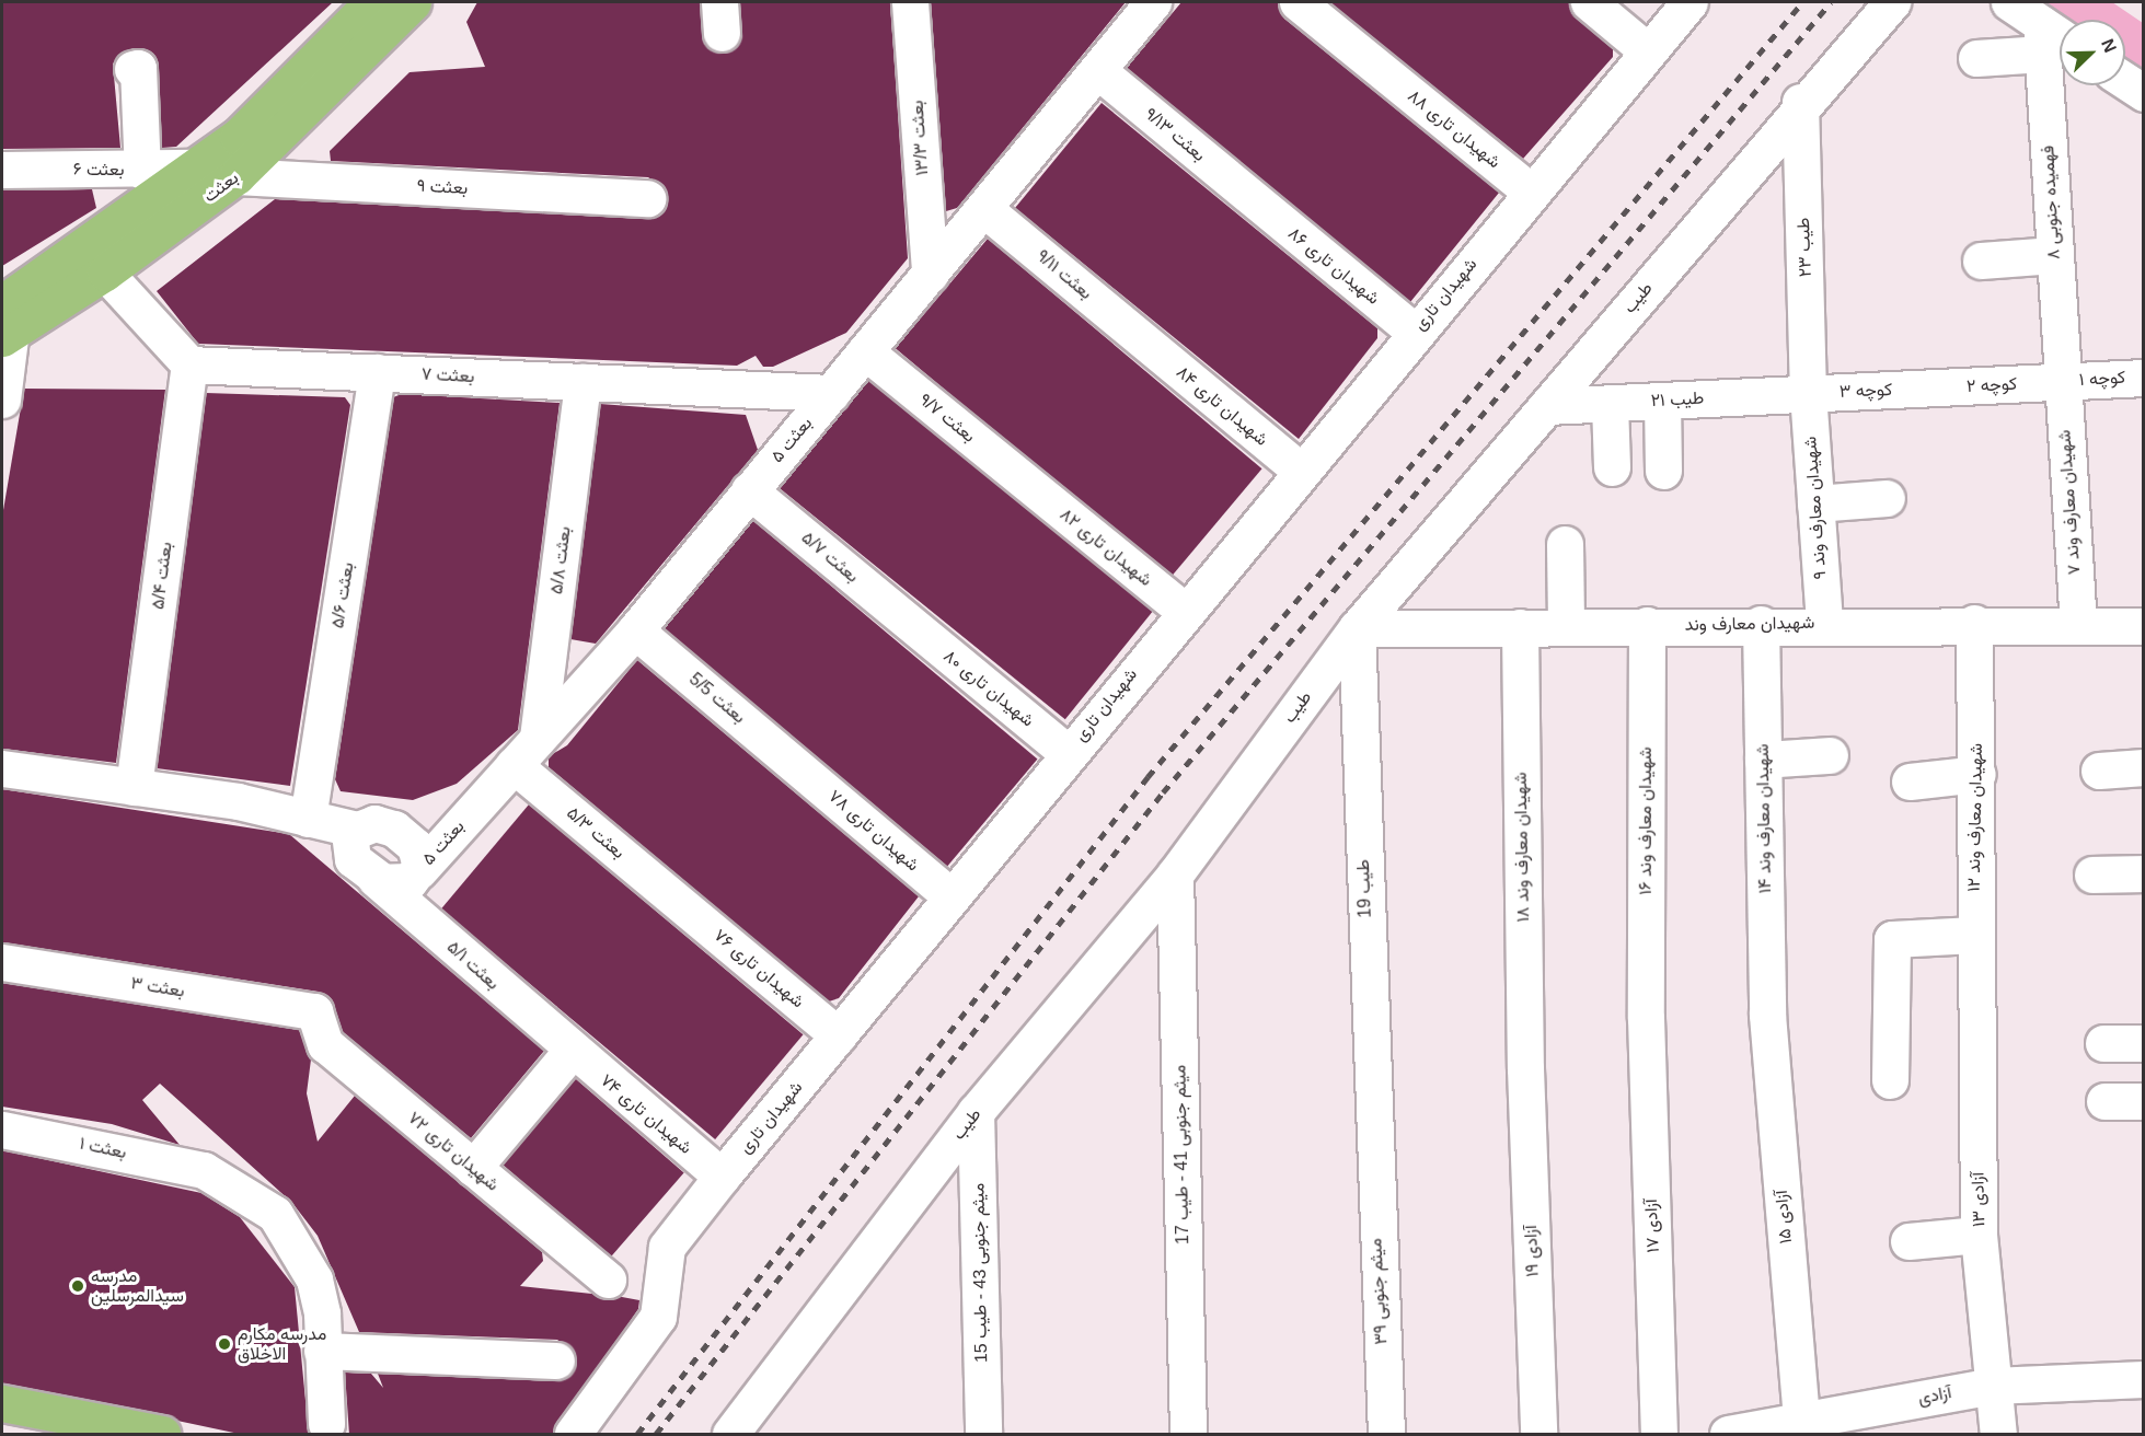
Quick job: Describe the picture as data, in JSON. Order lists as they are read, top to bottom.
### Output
{
  "streets": {
    "main road": ["بعثت"],
    "street": [
      "شهیدان تاری ۸۸",
      "بعثت ۹/۱۳",
      "بعثت ۱۳/۳",
      "بعثت ۶",
      "بعثت ۹",
      "فهمیده جنوبی ۸",
      "طیب ۲۳",
      "شهیدان تاری ۸۶",
      "بعثت ۹/۱۱",
      "شهیدان تاری",
      "طیب",
      "بعثت ۷",
      "کوچه ۱",
      "کوچه ۲",
      "کوچه ۳",
      "طیب ۲‍۱",
      "شهیدان تاری ۸۴",
      "بعثت ۹/۷",
      "بعثت ۵",
      "شهیدان معارف وند ۷",
      "شهیدان معارف وند ۹",
      "شهیدان تاری ۸۲",
      "بعثت ۵/۷",
      "بعثت ۵/۸",
      "بعثت ۵/۴",
      "بعثت ۵/۶",
      "شهیدان معارف وند",
      "شهیدان تاری ۸۰",
      "بعثت 5/5",
      "شهیدان معارف وند ۱۲",
      "شهیدان معارف وند ۱۴",
      "شهیدان معارف وند ۱۶",
      "شهیدان تاری ۷۸",
      "بعثت ۵/۳",
      "شهیدان معارف وند ۱۸",
      "طیب 19",
      "بعثت ۵/۱",
      "شهیدان تاری ۷۶",
      "بعثت ۳",
      "شهیدان تاری ۷۴",
      "بعثت ۱",
      "شهیدان تاری ۷۲",
      "میثم جنوبی 41 - طیب 17",
      "آزادی ۱۳",
      "آزادی ۱۵",
      "آزادی ۱۷",
      "آزادی ۱۹",
      "میثم جنوبی 43 - طیب 15",
      "میثم جنوبی ۳۹",
      "آزادی"
    ]
  },
  "crossings": [
    ["شهیدان تاری ۸۸", "شهیدان تاری"],
    ["بعثت ۹/۱۳", "شهیدان تاری ۸۶"],
    ["بعثت ۹/۱۳", "بعثت ۵"],
    ["بعثت ۱۳/۳", "بعثت ۵"],
    ["بعثت ۶", "بعثت"],
    ["بعثت", "بعثت ۹"],
    ["فهمیده جنوبی ۸", "کوچه ۱"],
    ["فهمیده جنوبی ۸", "کوچه ۲"],
    ["فهمیده جنوبی ۸", "شهیدان معارف وند ۷"],
    ["طیب ۲۳", "طیب"],
    ["طیب ۲۳", "کوچه ۳"],
    ["طیب ۲۳", "طیب ۲‍۱"],
    ["طیب ۲۳", "شهیدان معارف وند ۹"],
    ["شهیدان تاری ۸۶", "شهیدان تاری"],
    ["بعثت ۹/۱۱", "شهیدان تاری ۸۴"],
    ["بعثت ۹/۱۱", "بعثت ۵"],
    ["شهیدان تاری", "شهیدان تاری ۸۴"],
    ["شهیدان تاری", "شهیدان تاری ۸۲"],
    ["شهیدان تاری", "شهیدان تاری ۸۰"],
    ["شهیدان تاری", "شهیدان تاری ۷۸"],
    ["شهیدان تاری", "شهیدان تاری ۷۶"],
    ["شهیدان تاری", "شهیدان تاری ۷۴"],
    ["طیب", "طیب ۲‍۱"],
    ["طیب", "شهیدان معارف وند"],
    ["طیب", "طیب 19"],
    ["طیب", "میثم جنوبی 41 - طیب 17"],
    ["طیب", "میثم جنوبی 43 - طیب 15"],
    ["بعثت ۷", "بعثت ۵"],
    ["بعثت ۷", "بعثت ۵/۸"],
    ["بعثت ۷", "بعثت ۵/۴"],
    ["بعثت ۷", "بعثت ۵/۶"],
    ["کوچه ۱", "کوچه ۲"],
    ["کوچه ۱", "شهیدان معارف وند ۷"],
    ["کوچه ۲", "کوچه ۳"],
    ["کوچه ۲", "شهیدان معارف وند ۷"],
    ["کوچه ۳", "طیب ۲‍۱"],
    ["کوچه ۳", "شهیدان معارف وند ۹"],
    ["طیب ۲‍۱", "شهیدان معارف وند ۹"],
    ["بعثت ۹/۷", "بعثت ۵"],
    ["بعثت ۹/۷", "شهیدان تاری ۸۲"],
    ["بعثت ۵", "بعثت ۵/۷"],
    ["بعثت ۵", "بعثت ۵/۸"],
    ["بعثت ۵", "بعثت 5/5"],
    ["بعثت ۵", "بعثت ۵/۳"],
    ["بعثت ۵", "بعثت ۵/۱"],
    ["شهیدان معارف وند ۷", "شهیدان معارف وند"],
    ["شهیدان معارف وند ۹", "شهیدان معارف وند"],
    ["بعثت ۵/۷", "شهیدان تاری ۸۰"],
    ["شهیدان معارف وند", "شهیدان معارف وند ۱۲"],
    ["شهیدان معارف وند", "شهیدان معارف وند ۱۴"],
    ["شهیدان معارف وند", "شهیدان معارف وند ۱۶"],
    ["شهیدان معارف وند", "شهیدان معارف وند ۱۸"],
    ["شهیدان معارف وند", "طیب 19"],
    ["بعثت 5/5", "شهیدان تاری ۷۸"],
    ["شهیدان معارف وند ۱۲", "آزادی ۱۳"],
    ["شهیدان معارف وند ۱۴", "آزادی ۱۵"],
    ["شهیدان معارف وند ۱۶", "آزادی ۱۷"],
    ["بعثت ۵/۳", "شهیدان تاری ۷۶"],
    ["شهیدان معارف وند ۱۸", "آزادی ۱۹"],
    ["طیب 19", "میثم جنوبی ۳۹"],
    ["بعثت ۵/۱", "شهیدان تاری ۷۴"],
    ["بعثت ۳", "شهیدان تاری ۷۲"],
    ["آزادی ۱۳", "آزادی"],
    ["آزادی ۱۵", "آزادی"]
  ],
  "places": ["مدرسه سیدالمرسلین", "مدرسه مکارم الاخلاق"],
  "north": "top right"
}
